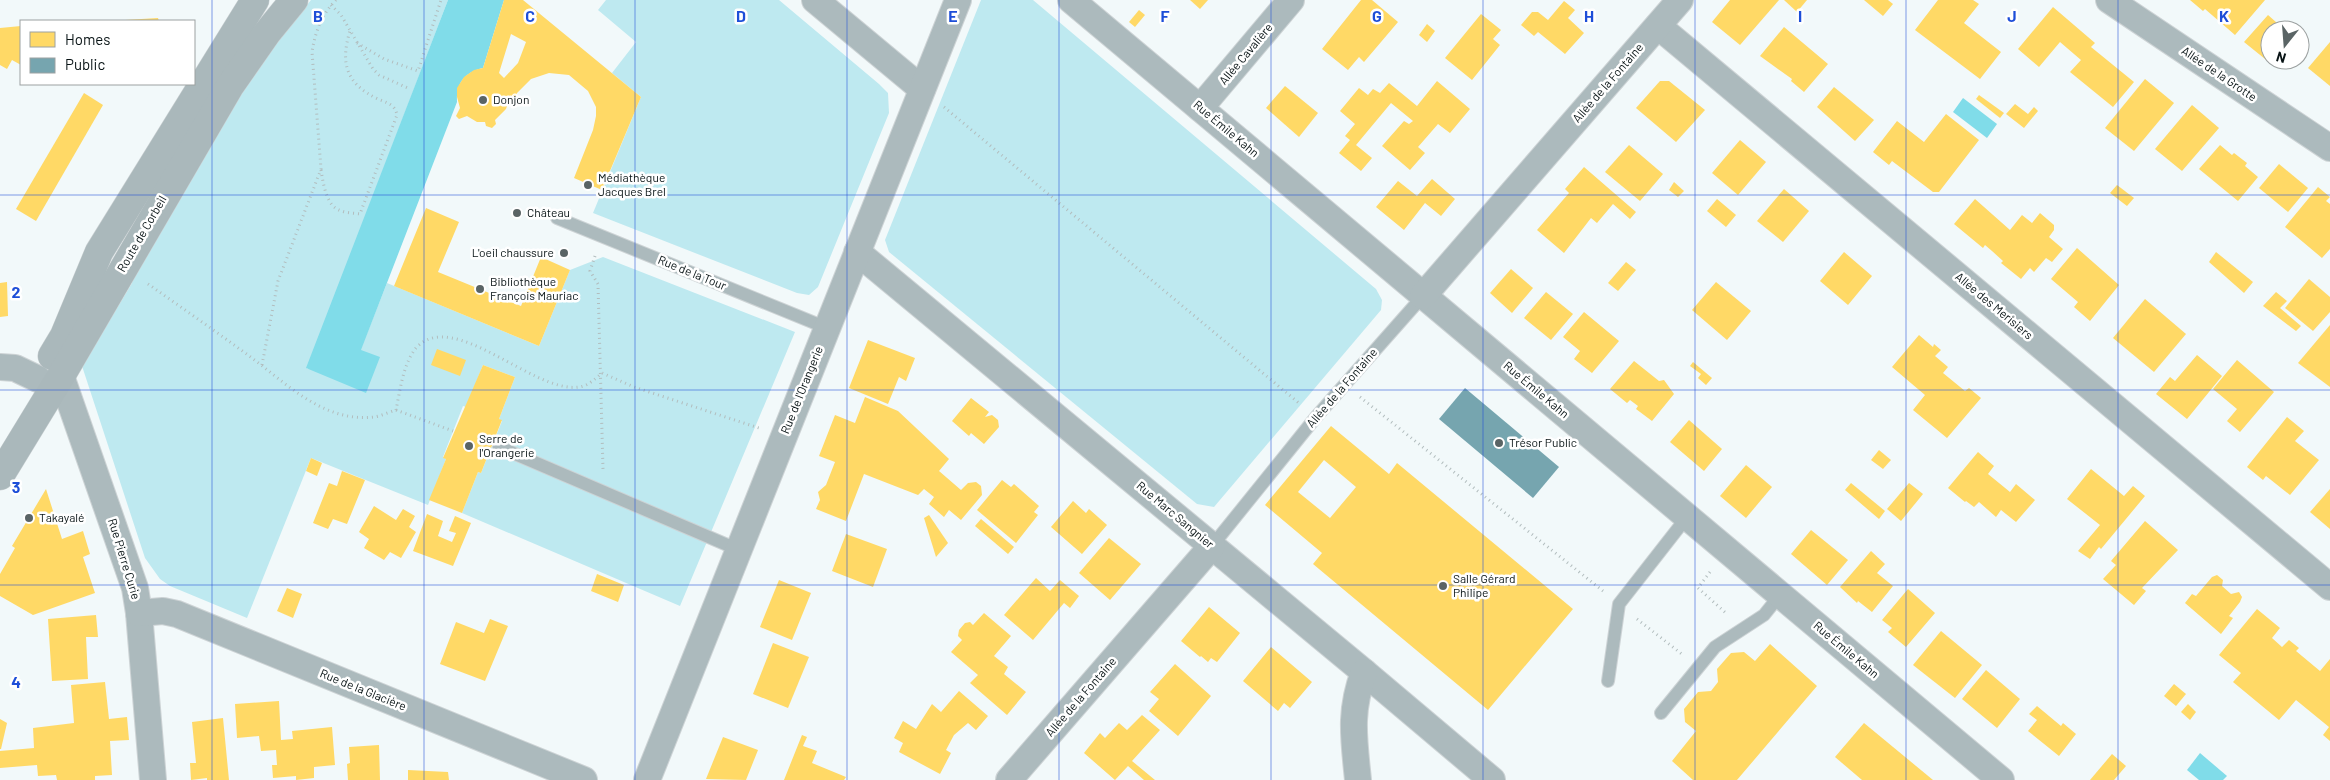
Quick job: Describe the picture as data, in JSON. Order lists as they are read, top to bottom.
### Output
{
  "streets": {
    "main road": ["Route de Corbeil"],
    "street": [
      "Allée Cavalière",
      "Allée de la Grotte",
      "Allée de la Fontaine",
      "Rue Émile Kahn",
      "Allée des Merisiers",
      "Rue de l'Orangerie",
      "Rue Marc Sangnier",
      "Rue Pierre Curie",
      "Rue de la Glacière"
    ],
    "lane": ["Rue de la Tour"]
  },
  "crossings": [
    ["Allée Cavalière", "Rue Émile Kahn"],
    ["Allée de la Fontaine", "Rue Émile Kahn"],
    ["Allée de la Fontaine", "Allée des Merisiers"],
    ["Allée de la Fontaine", "Rue Marc Sangnier"],
    ["Route de Corbeil", "Rue Pierre Curie"],
    ["Rue de la Tour", "Rue de l'Orangerie"],
    ["Rue de l'Orangerie", "Rue Marc Sangnier"],
    ["Rue Pierre Curie", "Rue de la Glacière"]
  ],
  "places": [
    "Donjon",
    "Médiathèque Jacques Brel",
    "Château",
    "L'oeil chaussure",
    "Bibliothèque François Mauriac",
    "Trésor Public",
    "Serre de l'Orangerie",
    "Takayalé",
    "Salle Gérard Philipe"
  ],
  "legend": ["Homes", "Public"],
  "north": "bottom",
  "grid": {
    "columns": [
      "B",
      "C",
      "D",
      "E",
      "F",
      "G",
      "H",
      "I",
      "J",
      "K"
    ],
    "rows": ["2", "3", "4"]
  }
}
